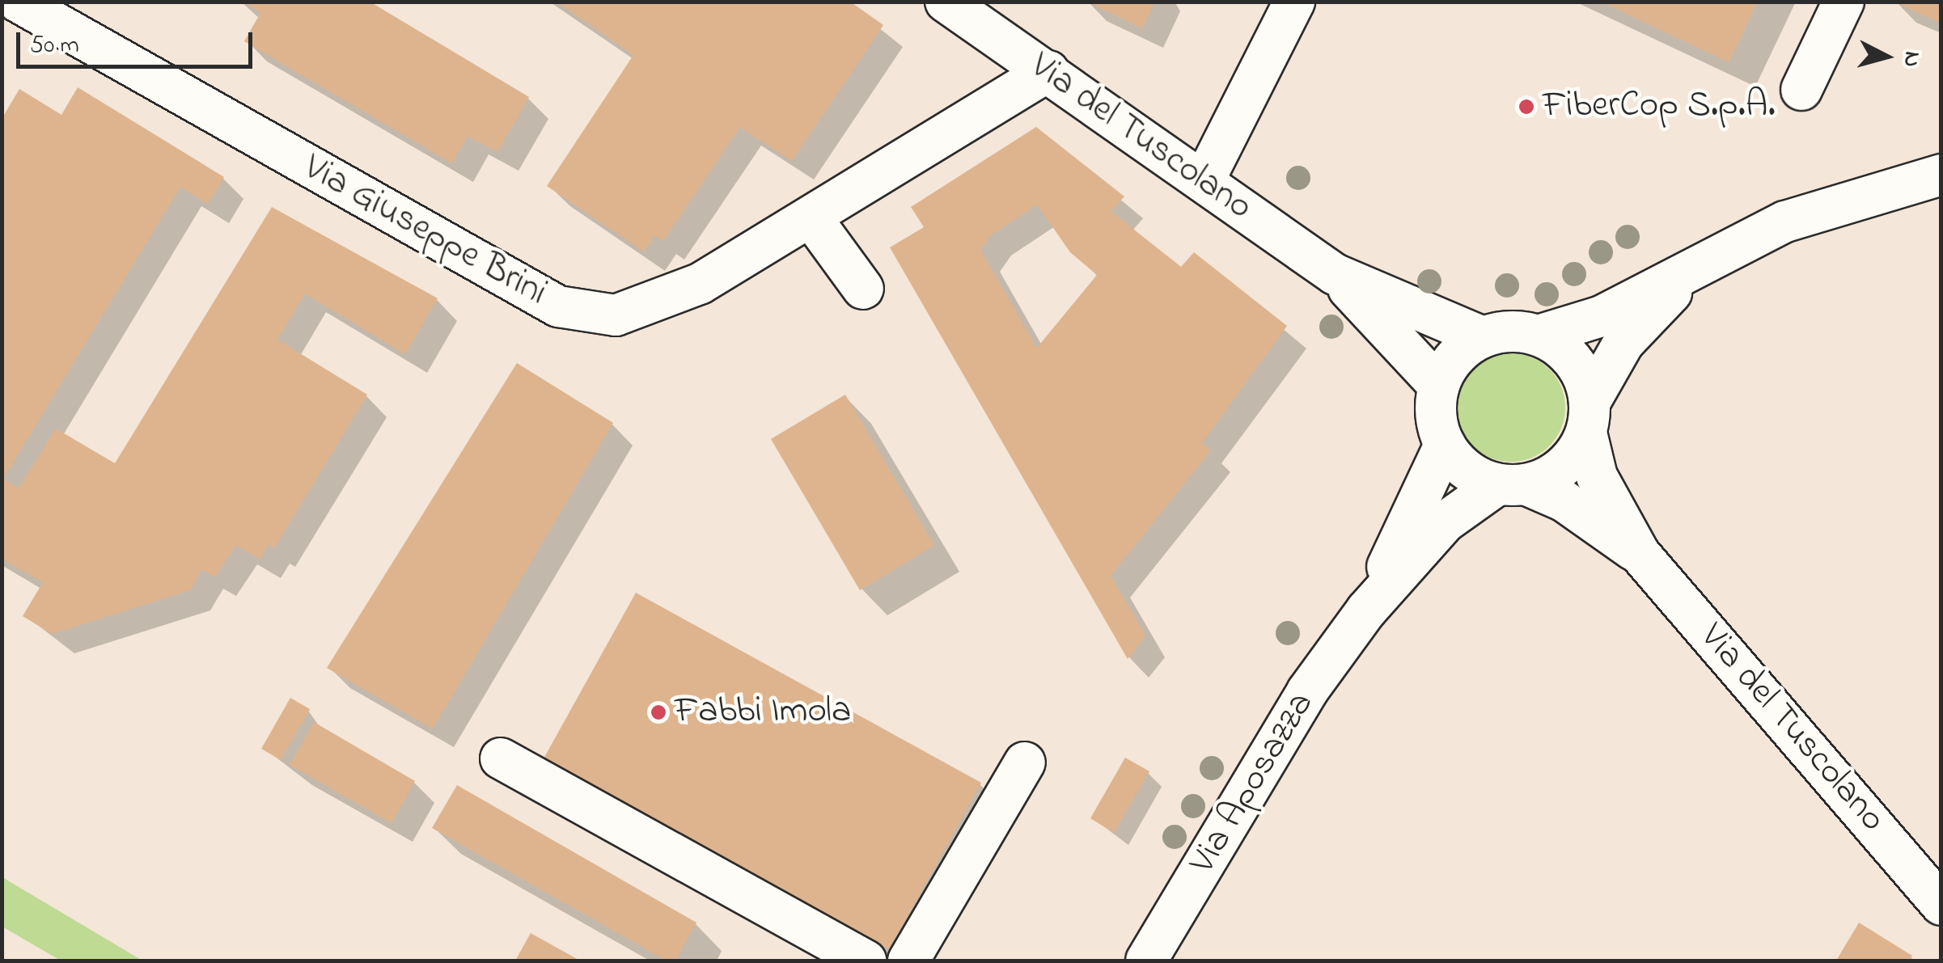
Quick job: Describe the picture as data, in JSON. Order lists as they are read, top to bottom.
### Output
{
  "streets": {
    "street": ["Via del Tuscolano", "Via Giuseppe Brini", "Via Aposazza"]
  },
  "crossings": [
    ["Via del Tuscolano", "Via Giuseppe Brini"],
    ["Via del Tuscolano", "Via Aposazza"]
  ],
  "places": ["FiberCop S.p.A.", "Fabbi Imola"],
  "scale_bar": "50 m",
  "north": "right"
}
